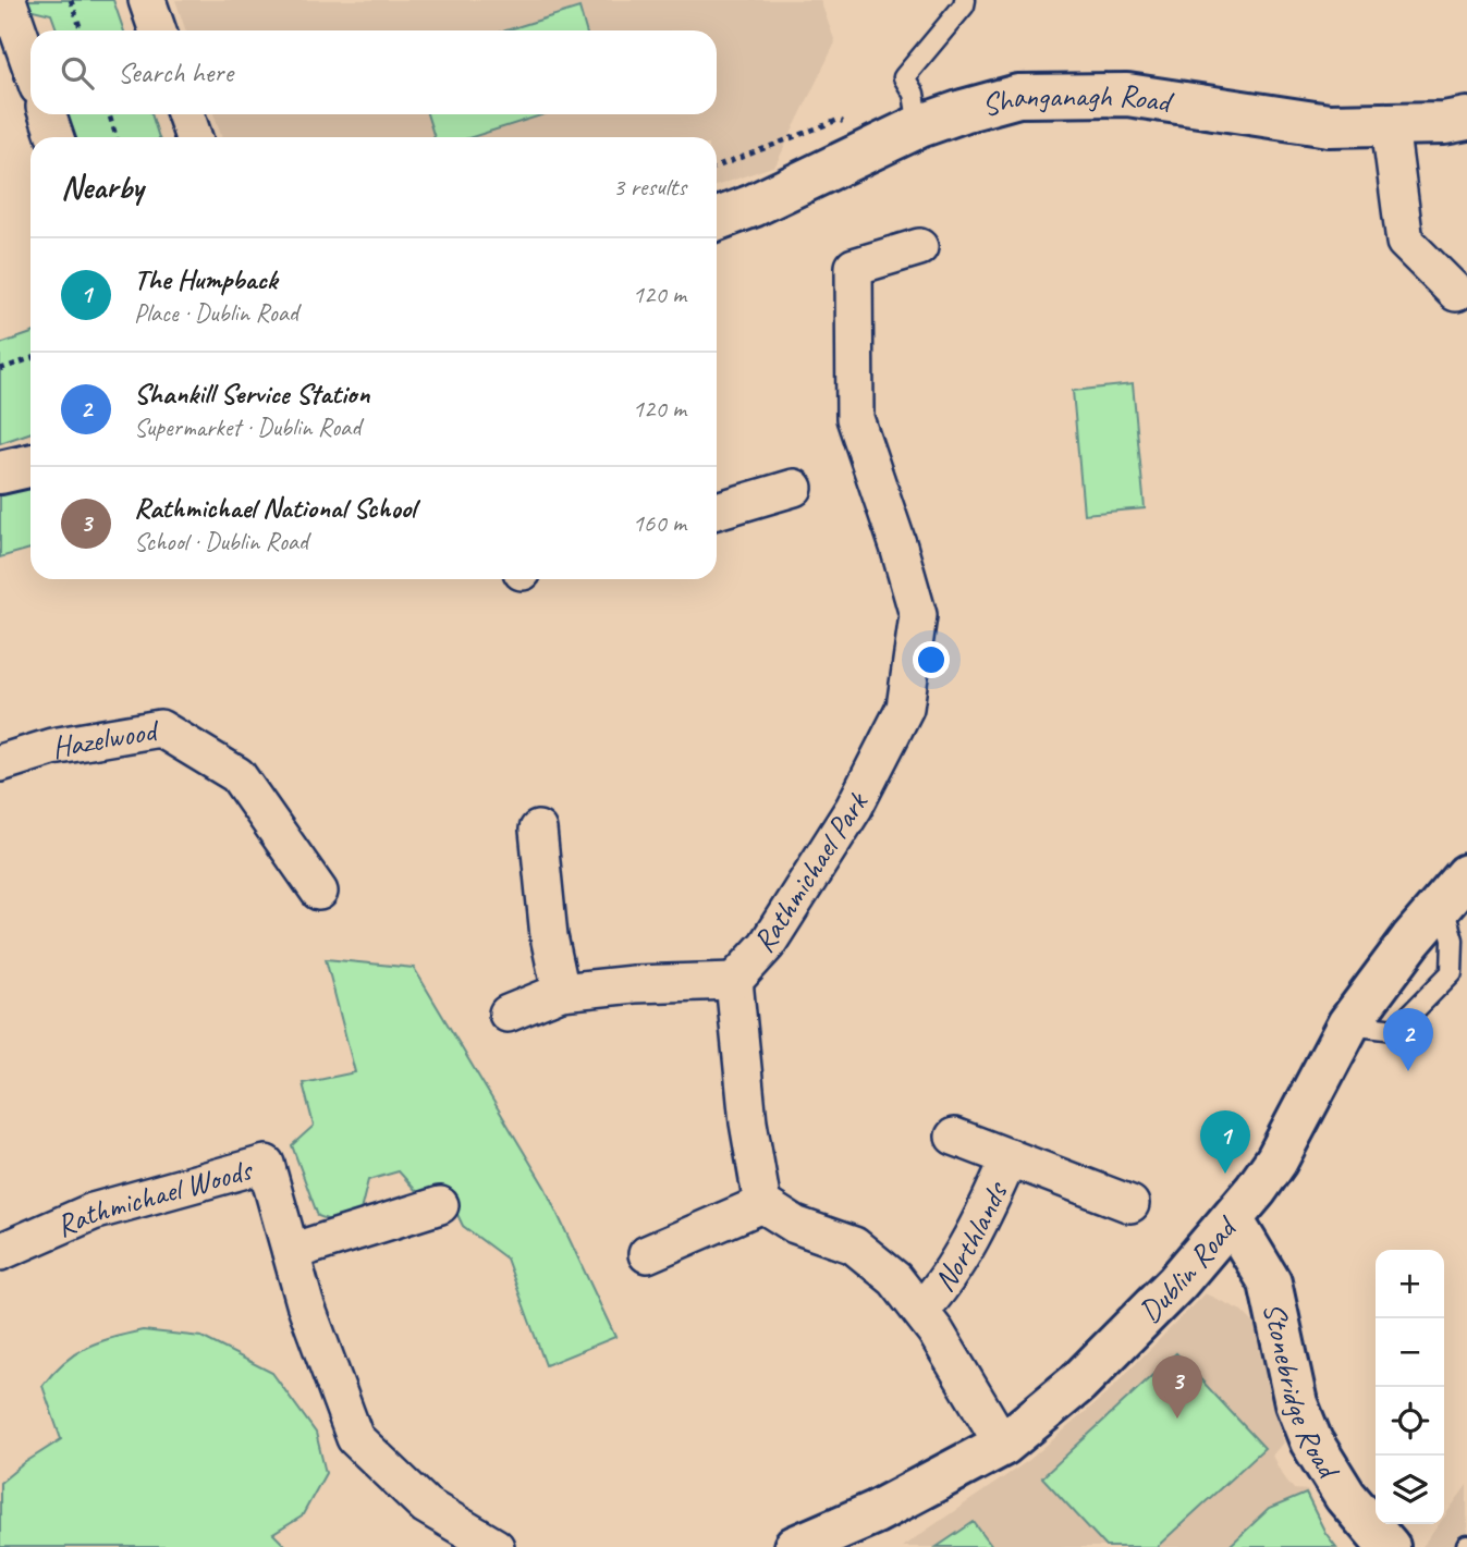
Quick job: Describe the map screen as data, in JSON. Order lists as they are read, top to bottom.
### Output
{
  "streets": {
    "main road": ["Shanganagh Road", "Dublin Road", "Stonebridge Road"],
    "street": [
      "Hazelwood",
      "Rathmichael Park",
      "Rathmichael Woods",
      "Northlands"
    ]
  },
  "crossings": [
    ["Dublin Road", "Stonebridge Road"]
  ],
  "page": {
    "search": "Search here",
    "heading": ["Nearby", "3 results"],
    "list": [
      {
        "mark": "1",
        "name": "The Humpback",
        "note": "Place · Dublin Road",
        "value": "120 m"
      },
      {
        "mark": "2",
        "name": "Shankill Service Station",
        "note": "Supermarket · Dublin Road",
        "value": "120 m"
      },
      {
        "mark": "3",
        "name": "Rathmichael National School",
        "note": "School · Dublin Road",
        "value": "160 m"
      }
    ],
    "pins": ["2", "1", "3"],
    "map_buttons": ["+", "−"]
  }
}
